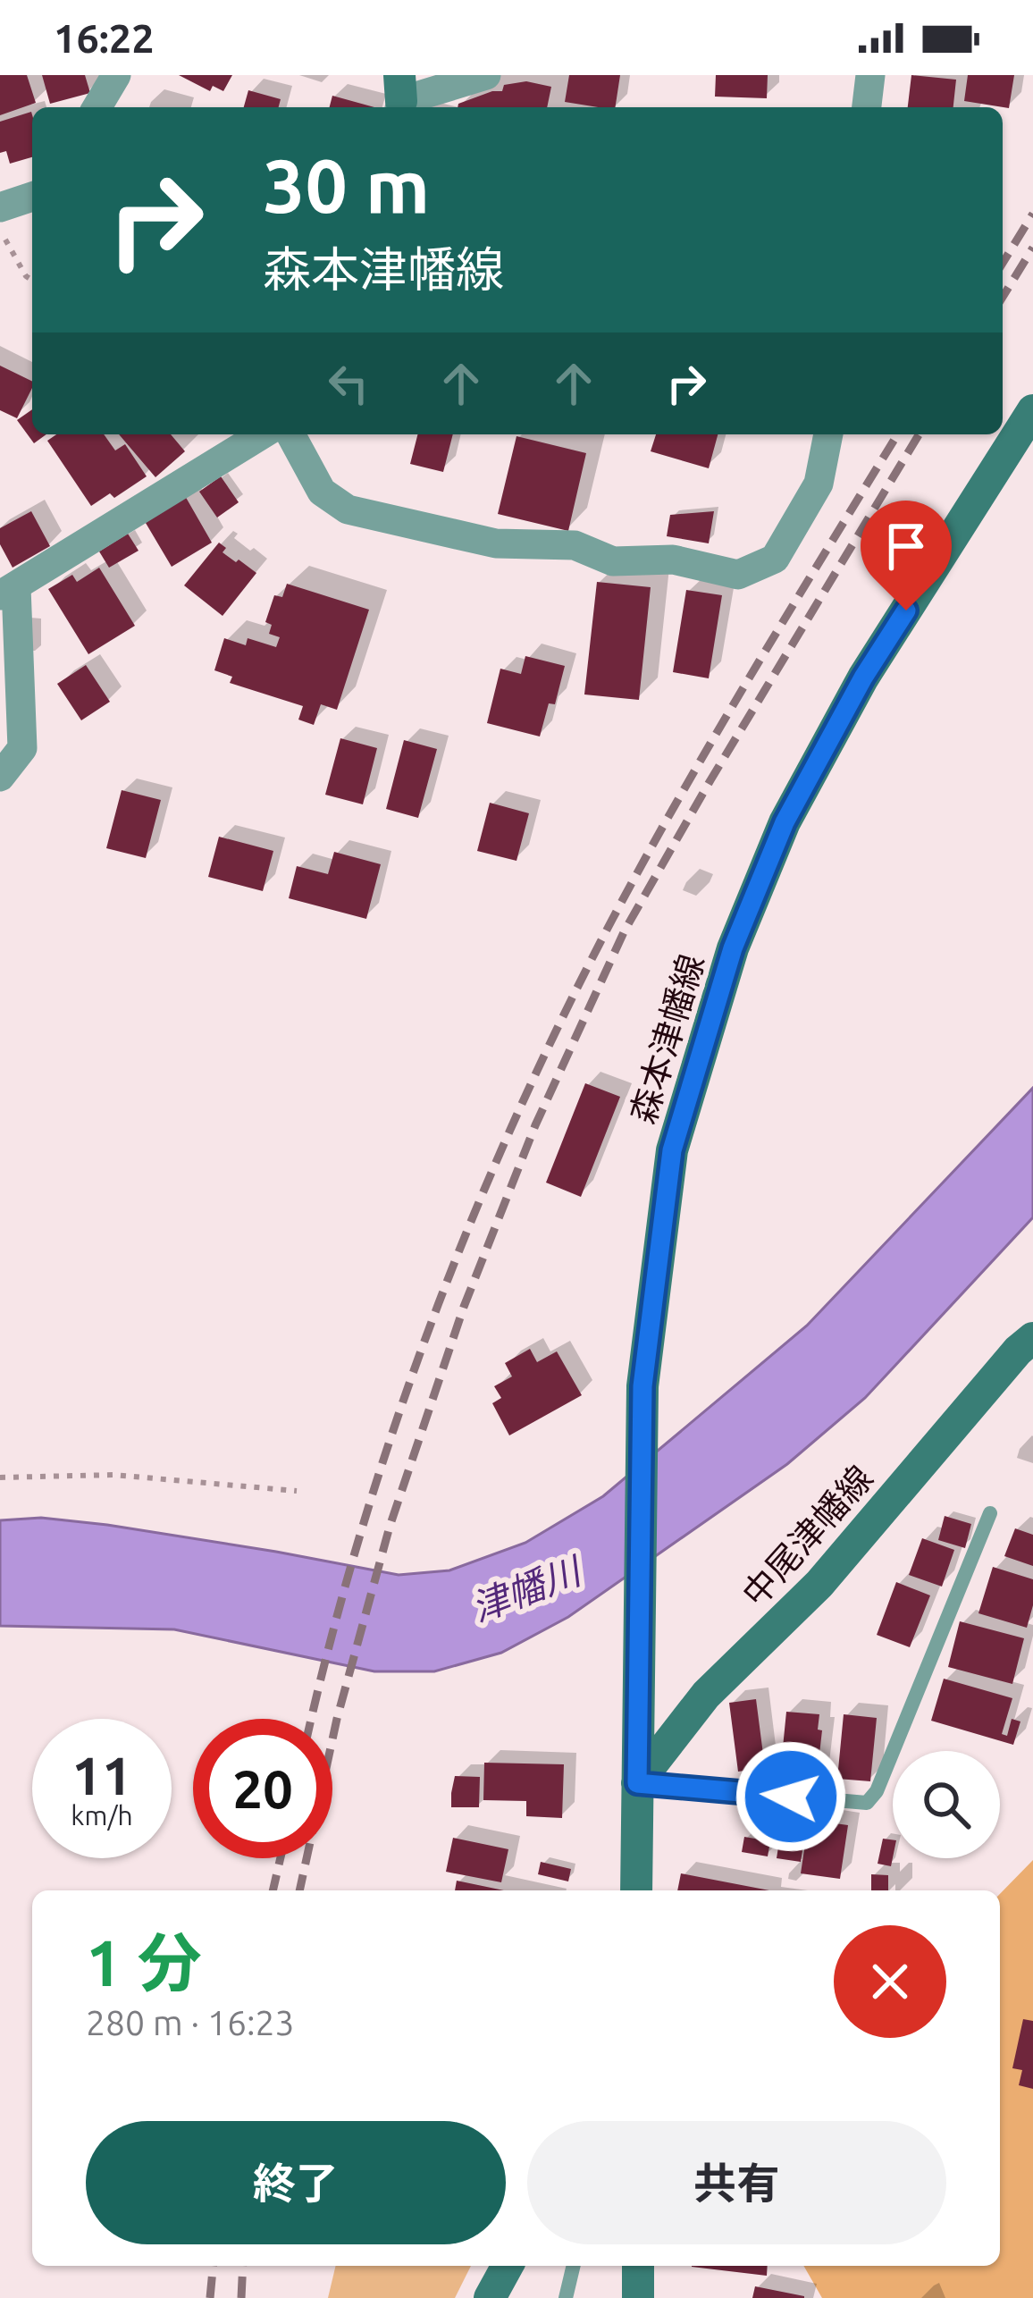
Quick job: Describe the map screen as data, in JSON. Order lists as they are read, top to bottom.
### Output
{
  "streets": {
    "main road": ["森本津幡線", "中尾津幡線"]
  },
  "crossings": [
    ["森本津幡線", "中尾津幡線"]
  ],
  "water": ["津幡川"],
  "page": {
    "status": "16:22",
    "turn": ["30 m", "森本津幡線"],
    "speed": "11 km/h",
    "limit": "20",
    "heading": ["1 分", "280 m · 16:23"],
    "buttons": ["終了", "共有"]
  }
}
